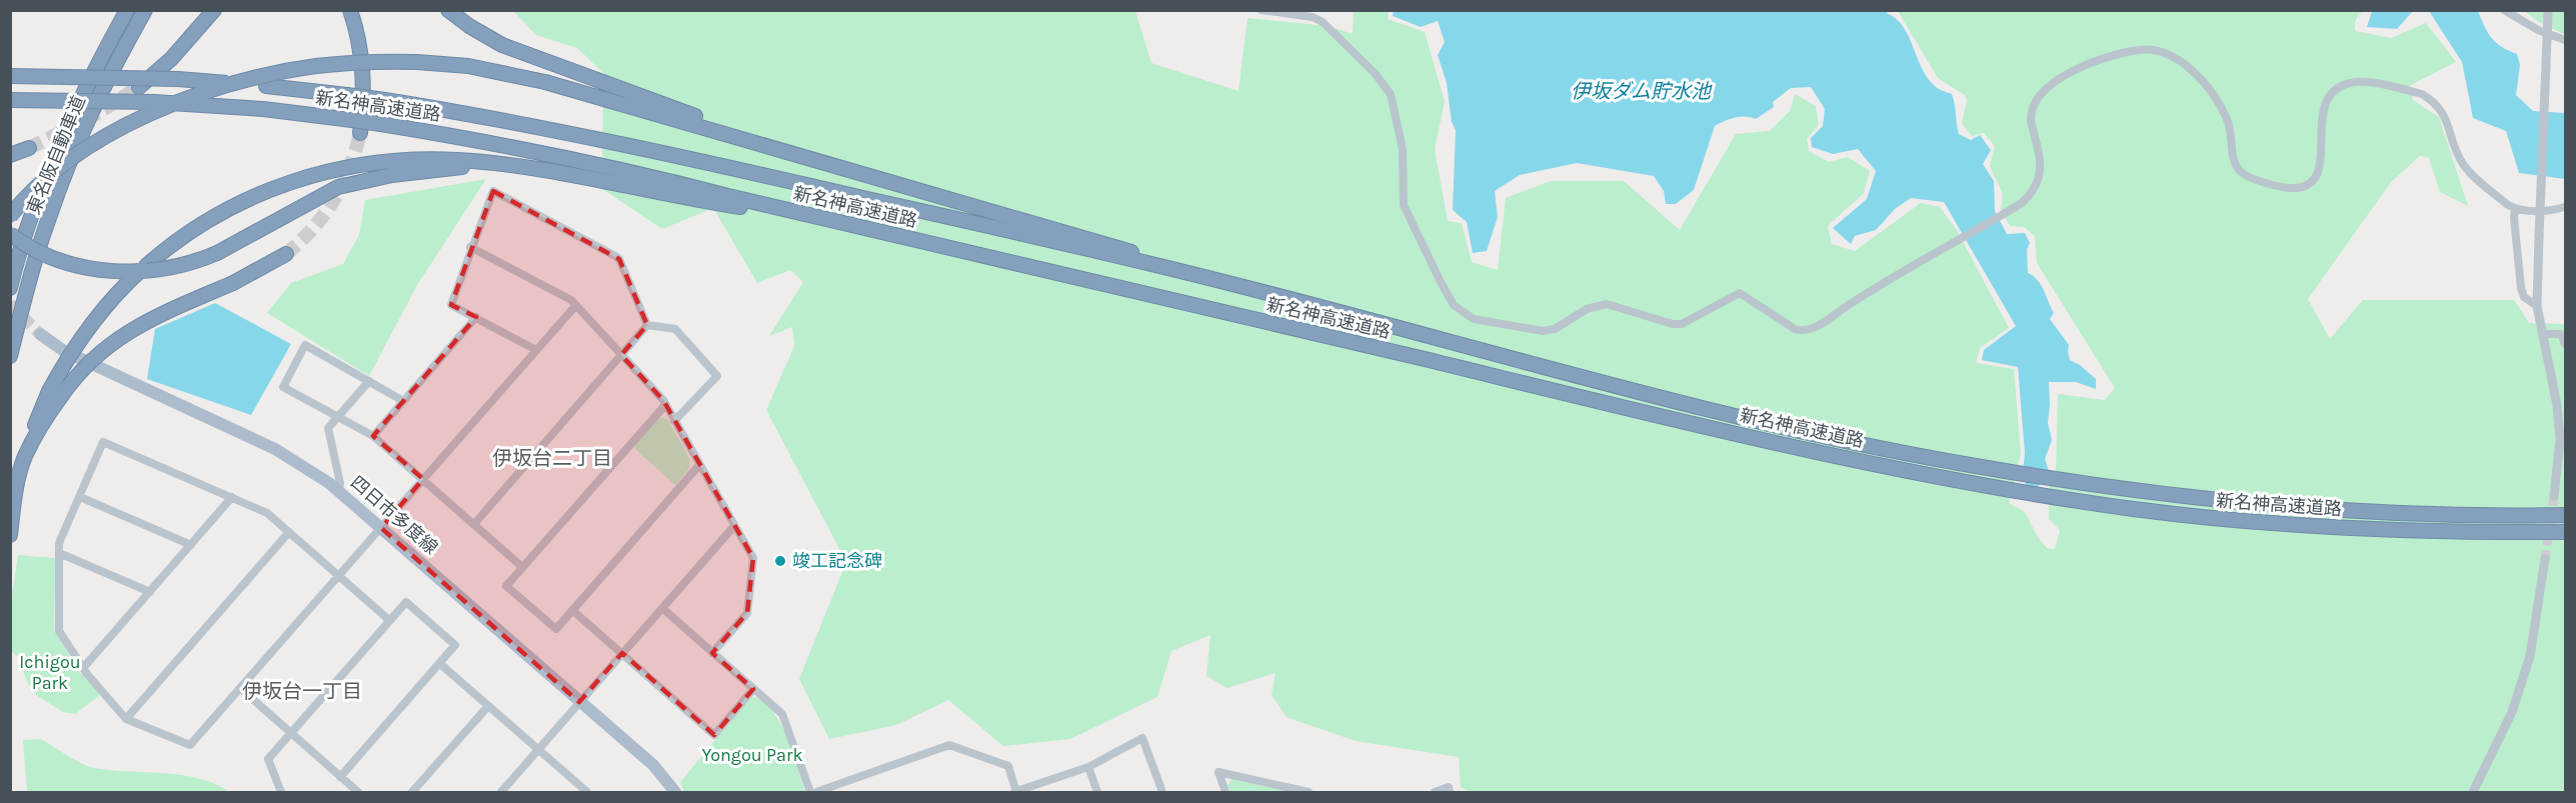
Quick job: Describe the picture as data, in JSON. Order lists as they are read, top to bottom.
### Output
{
  "streets": {
    "highway": ["新名神高速道路", "東名阪自動車道"],
    "main road": ["四日市多度線"]
  },
  "districts": ["伊坂台二丁目", "伊坂台一丁目"],
  "water": ["伊坂ダム貯水池"],
  "parks": ["Ichigou Park", "Yongou Park"],
  "places": ["竣工記念碑"]
}
